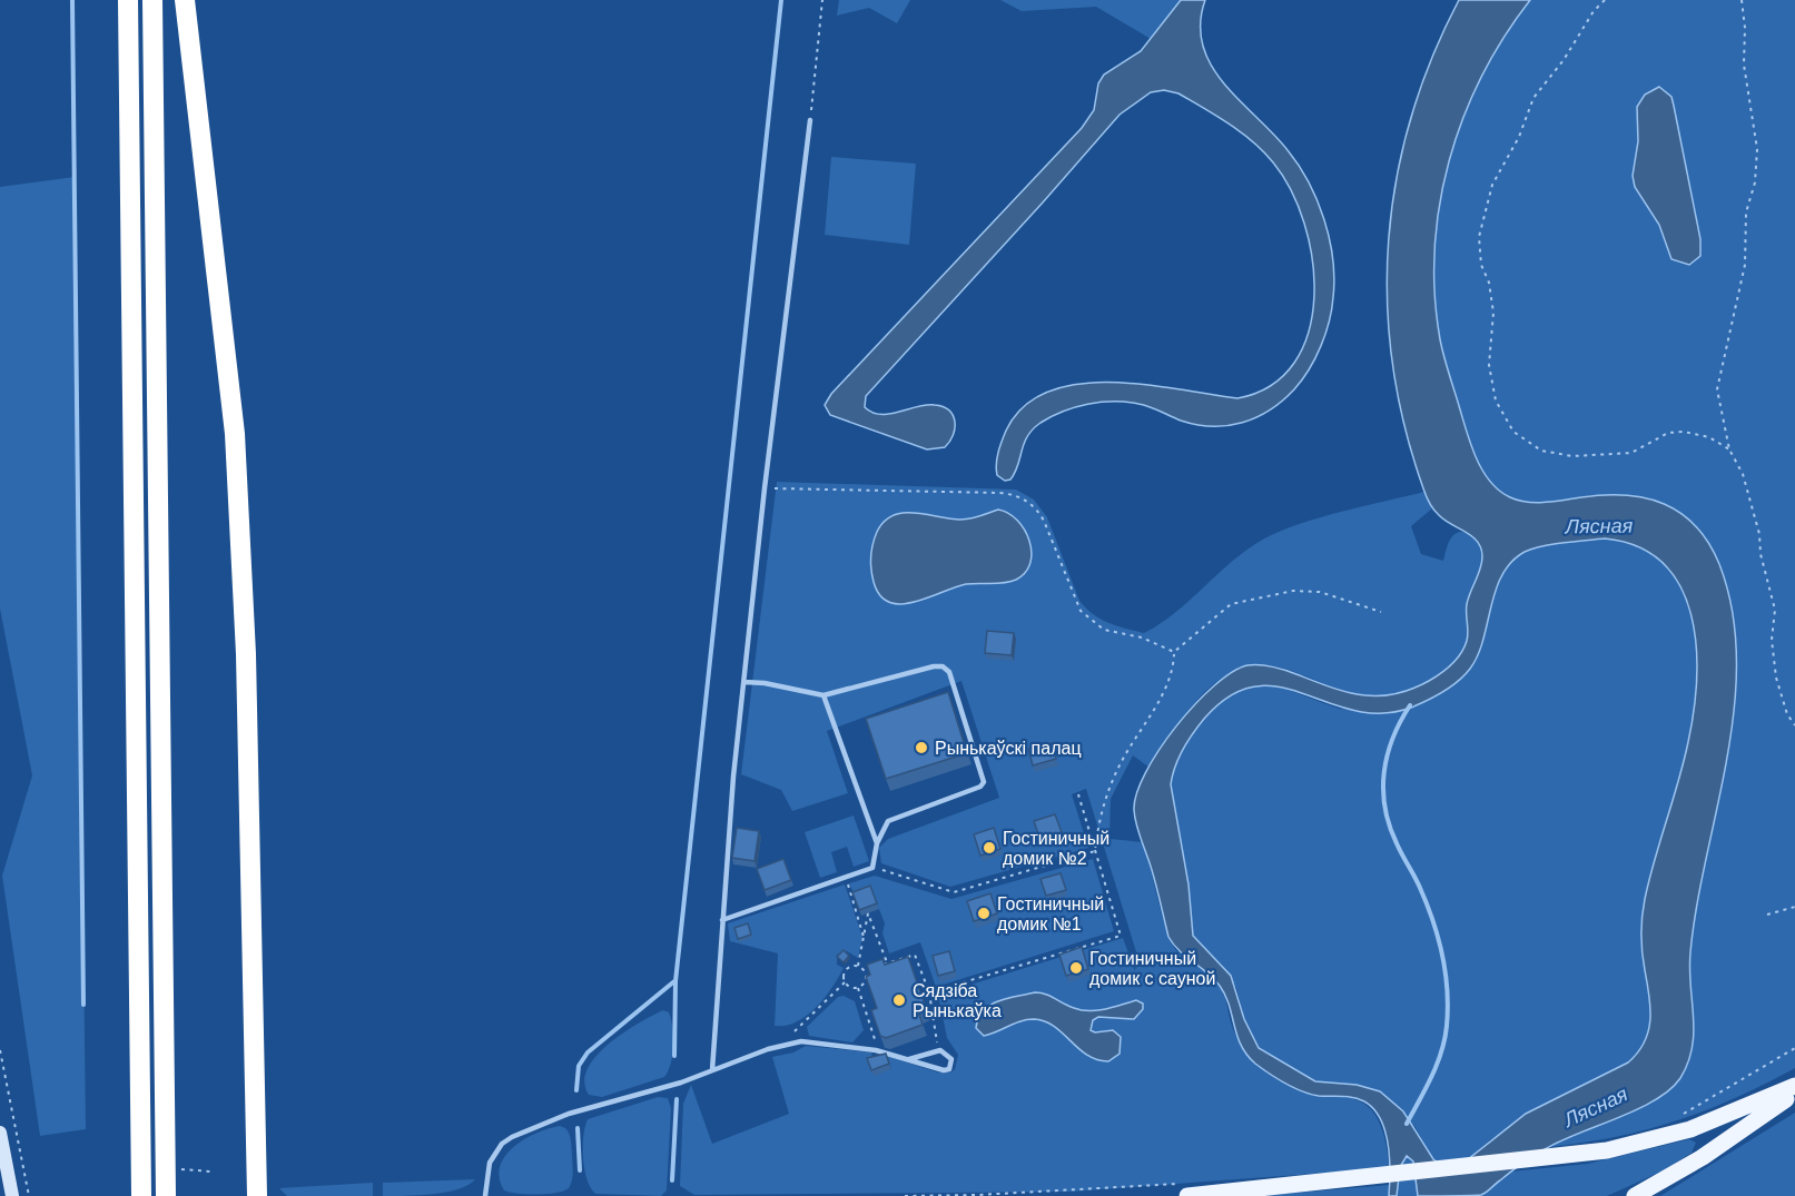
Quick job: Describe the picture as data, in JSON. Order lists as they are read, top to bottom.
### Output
{
  "water": ["Лясная"],
  "places": [
    "Рынькаўскi палац",
    "Гостиничный домик №2",
    "Гостиничный домик №1",
    "Гостиничный домик с сауной",
    "Сядзіба Рынькаўка"
  ]
}
